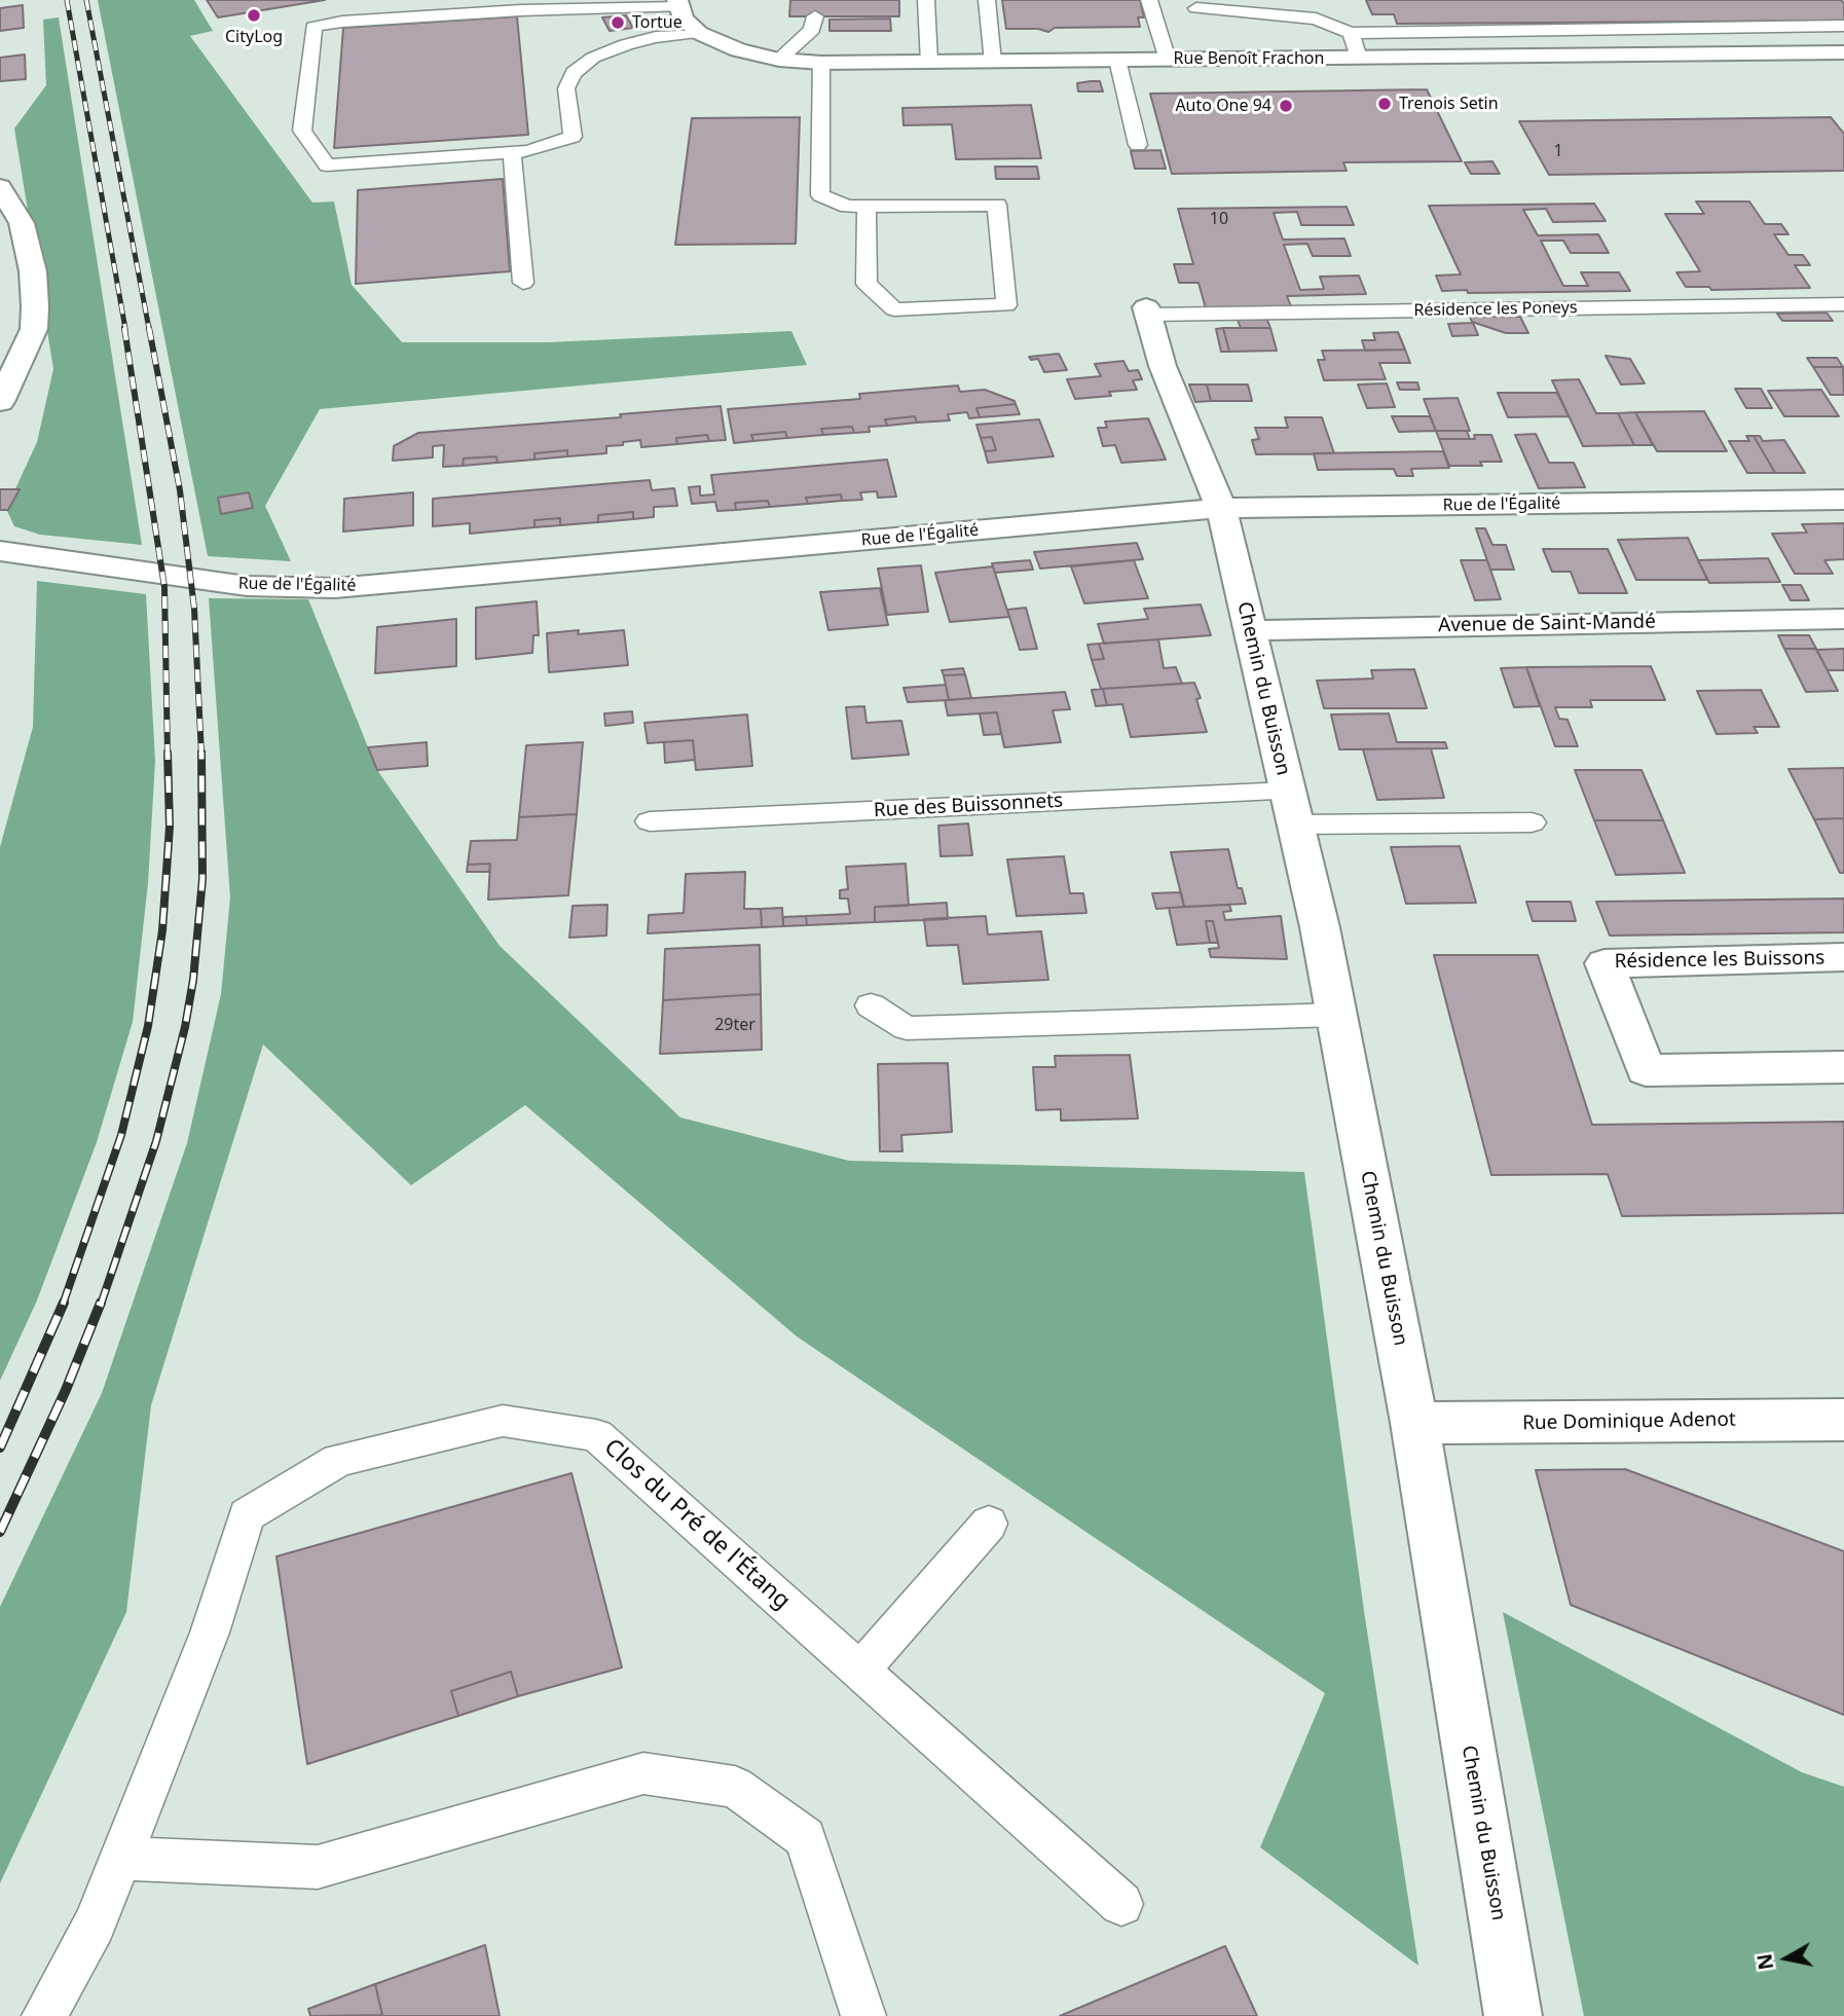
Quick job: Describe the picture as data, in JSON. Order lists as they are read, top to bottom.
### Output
{
  "streets": {
    "street": [
      "Rue Benoît Frachon",
      "Rue de l'Égalité",
      "Avenue de Saint-Mandé",
      "Chemin du Buisson",
      "Résidence les Buissons",
      "Rue Dominique Adenot"
    ],
    "lane": ["Résidence les Poneys", "Rue des Buissonnets", "Clos du Pré de l'Étang"]
  },
  "crossings": [
    ["Résidence les Poneys", "Chemin du Buisson"],
    ["Rue de l'Égalité", "Chemin du Buisson"],
    ["Avenue de Saint-Mandé", "Chemin du Buisson"],
    ["Chemin du Buisson", "Rue des Buissonnets"],
    ["Chemin du Buisson", "Rue Dominique Adenot"]
  ],
  "places": [
    "CityLog",
    "Tortue",
    "Trenois Setin",
    "Auto One 94"
  ],
  "house_numbers": ["1", "10", "29ter"],
  "north": "left"
}
